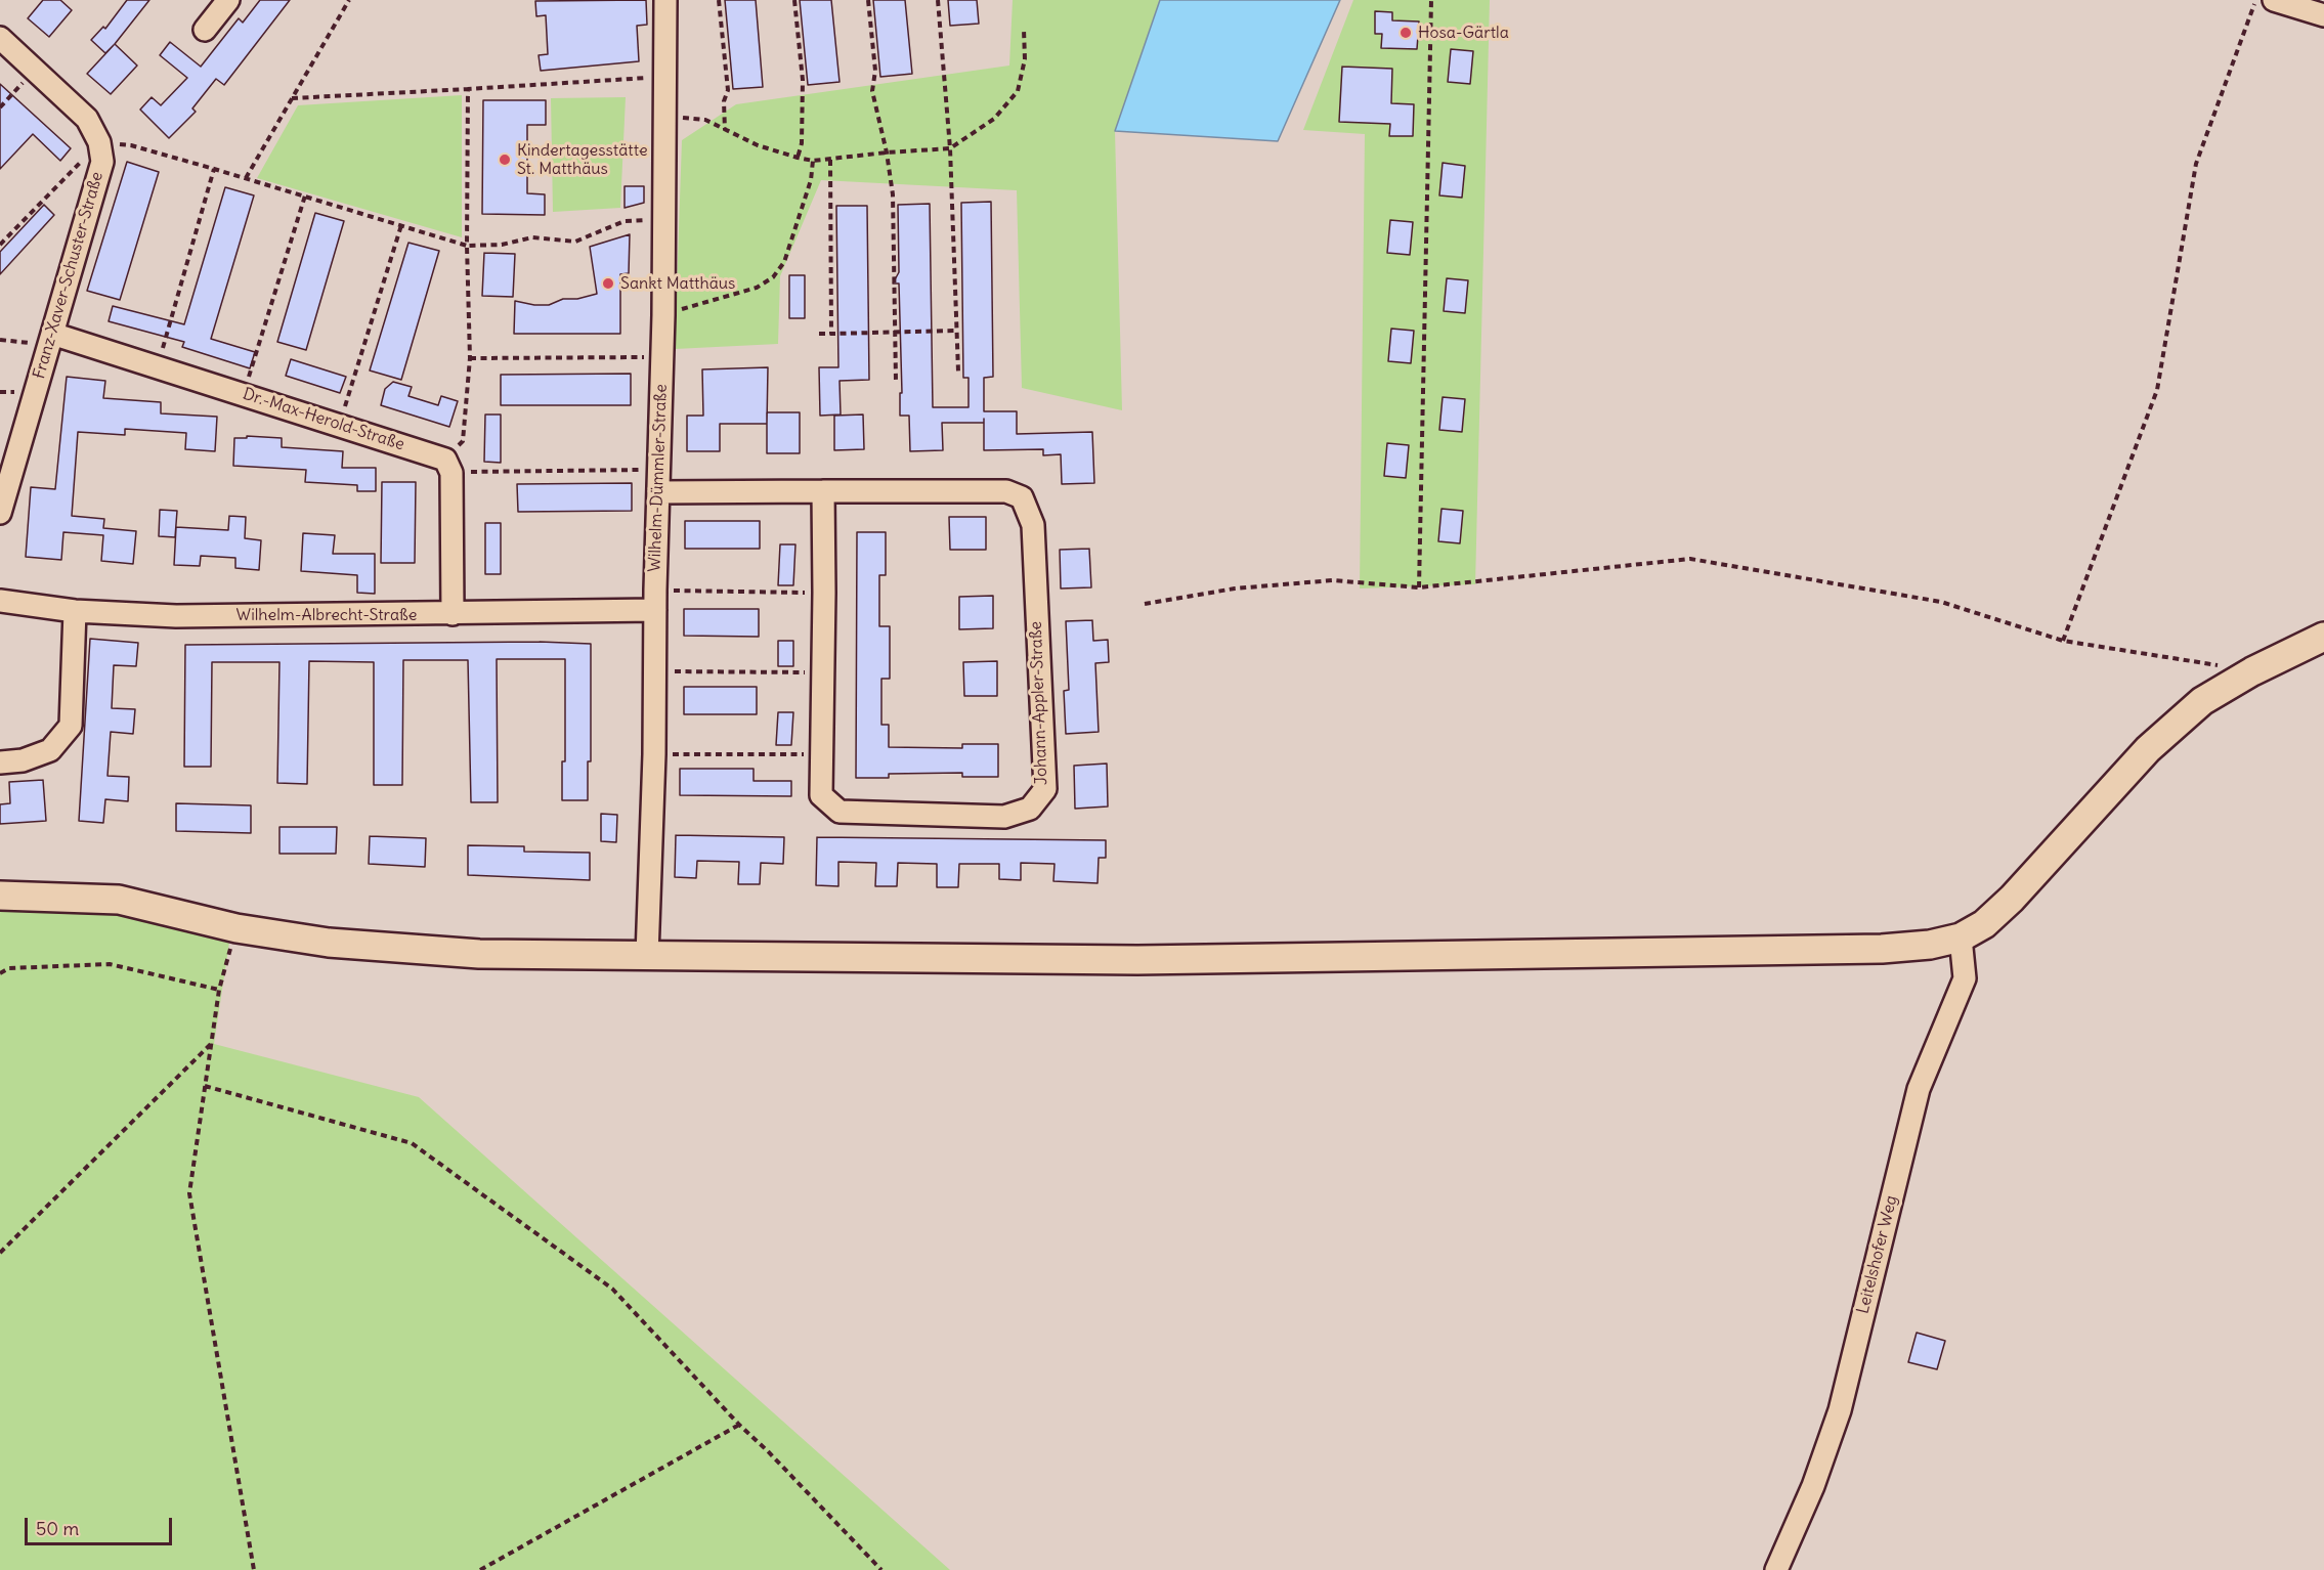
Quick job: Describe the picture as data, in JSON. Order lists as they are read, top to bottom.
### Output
{
  "streets": {
    "street": [
      "Franz-Xaver-Schuster-Straße",
      "Dr.-Max-Herold-Straße",
      "Wilhelm-Dümmler-Straße",
      "Wilhelm-Albrecht-Straße",
      "Johann-Appler-Straße",
      "Leitelshofer Weg"
    ]
  },
  "crossings": [
    ["Franz-Xaver-Schuster-Straße", "Dr.-Max-Herold-Straße"],
    ["Wilhelm-Dümmler-Straße", "Wilhelm-Albrecht-Straße"],
    ["Wilhelm-Dümmler-Straße", "Johann-Appler-Straße"]
  ],
  "places": ["Hosa-Gärtla", "Kindertagesstätte St. Matthäus", "Sankt Matthäus"],
  "scale_bar": "50 m"
}
